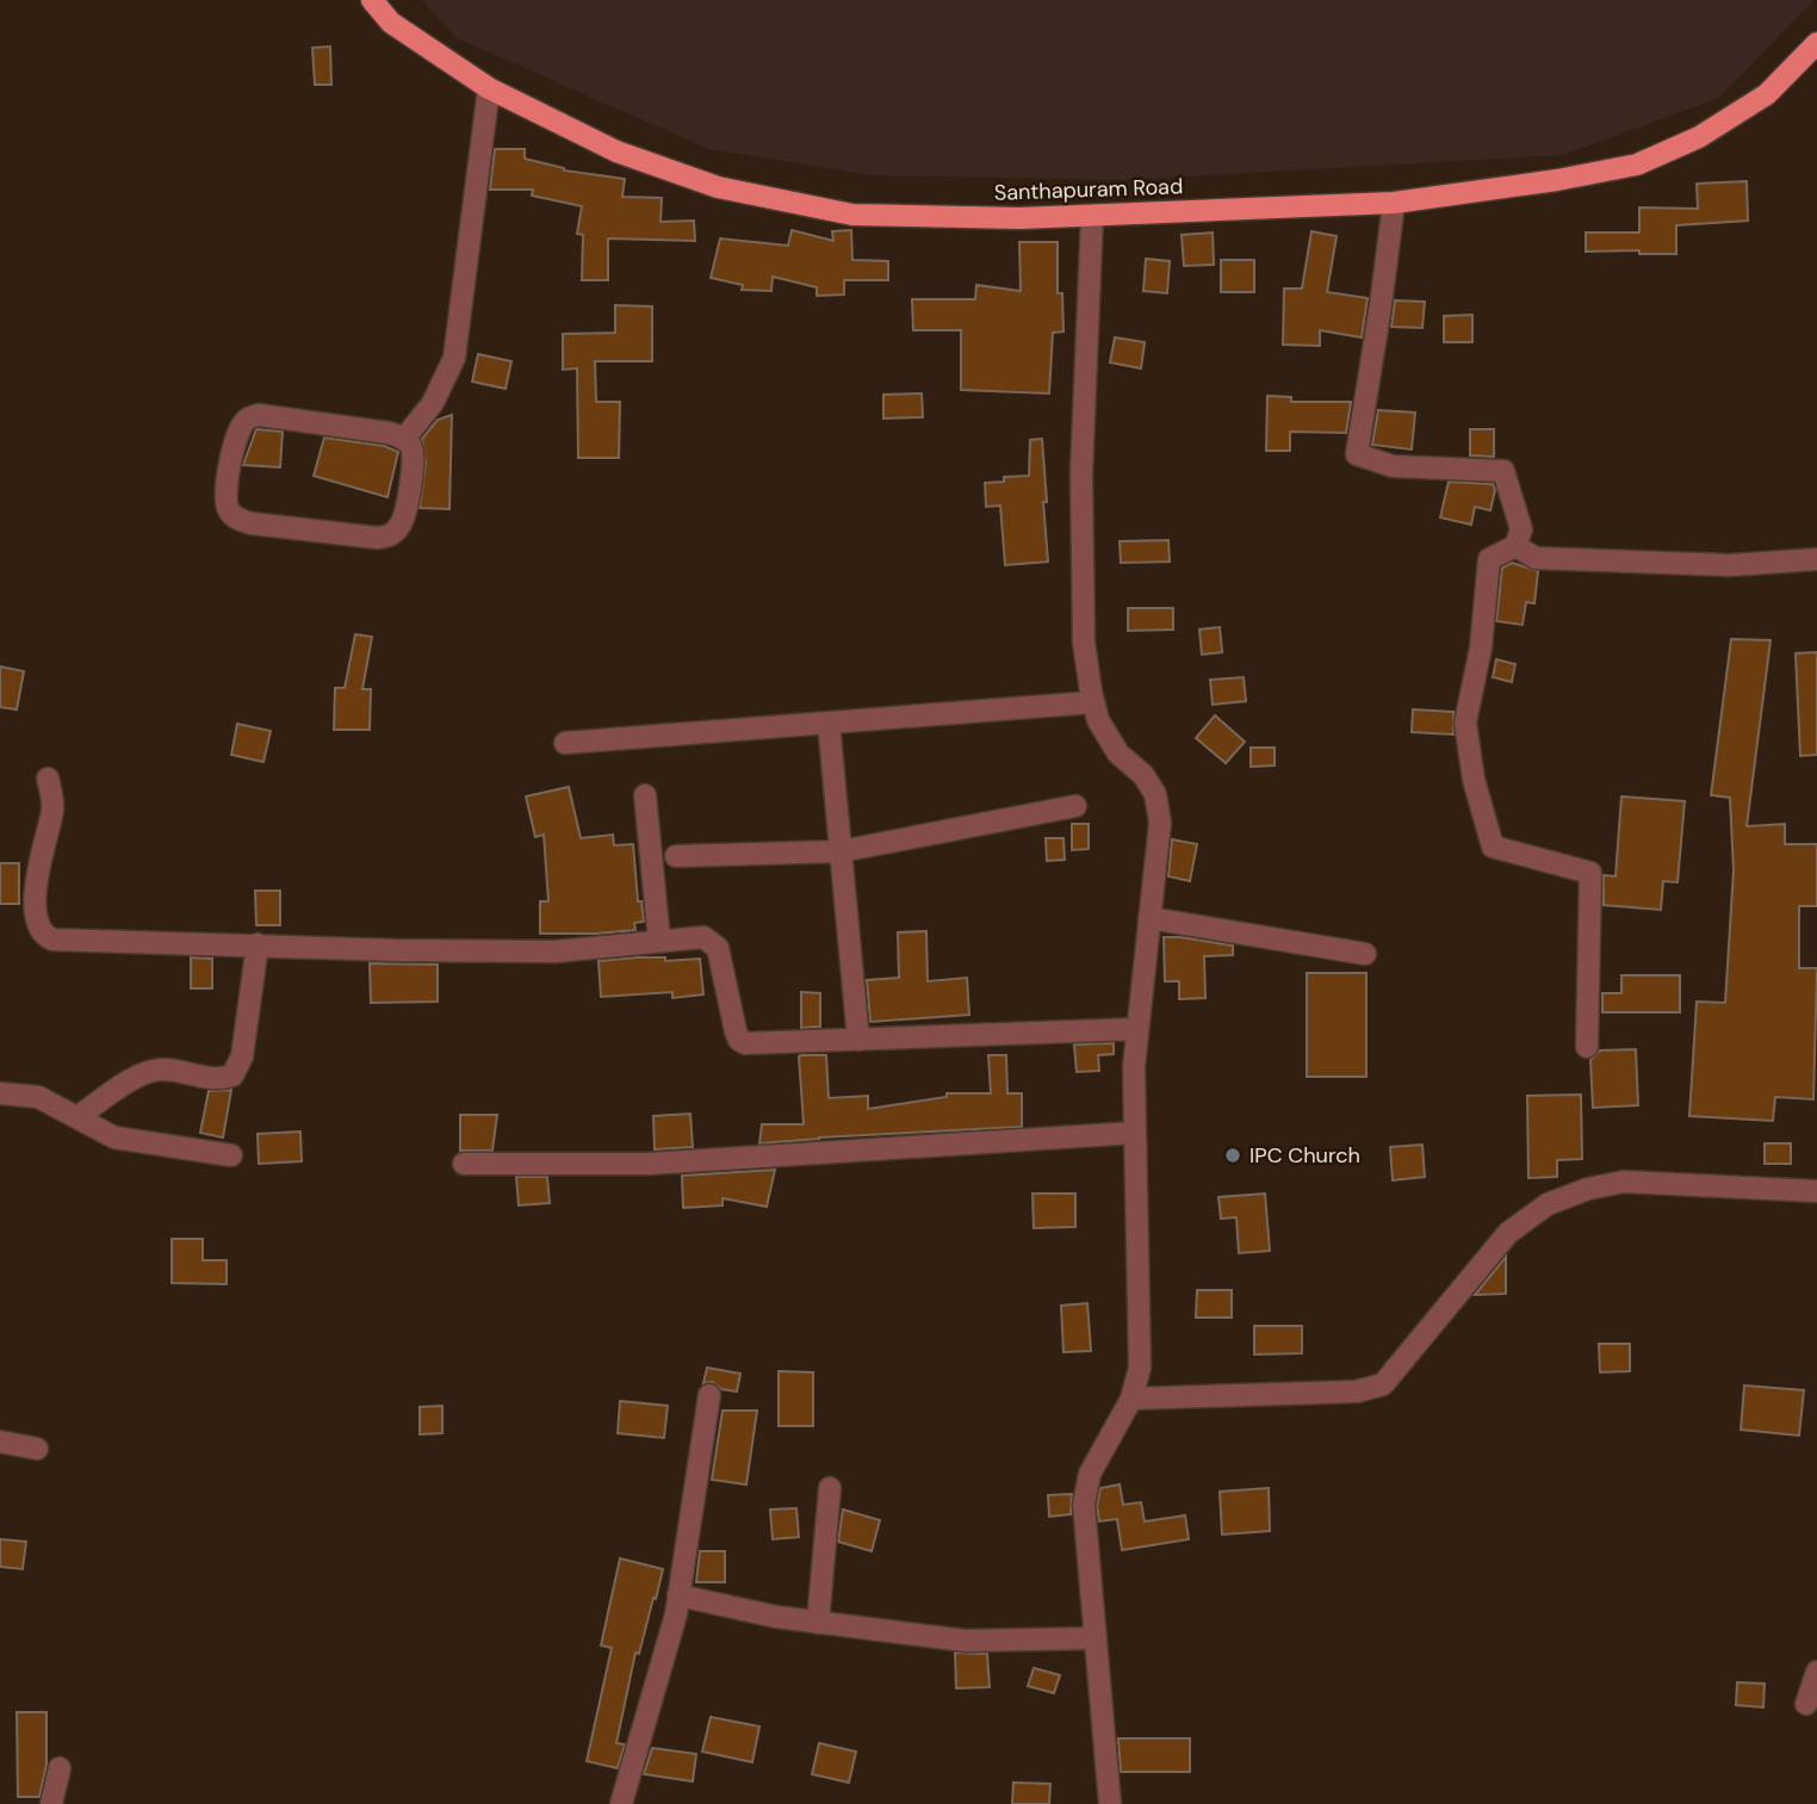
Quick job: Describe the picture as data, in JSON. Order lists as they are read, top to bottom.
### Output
{
  "streets": {
    "main road": ["Santhapuram Road"]
  },
  "places": ["IPC Church"]
}
